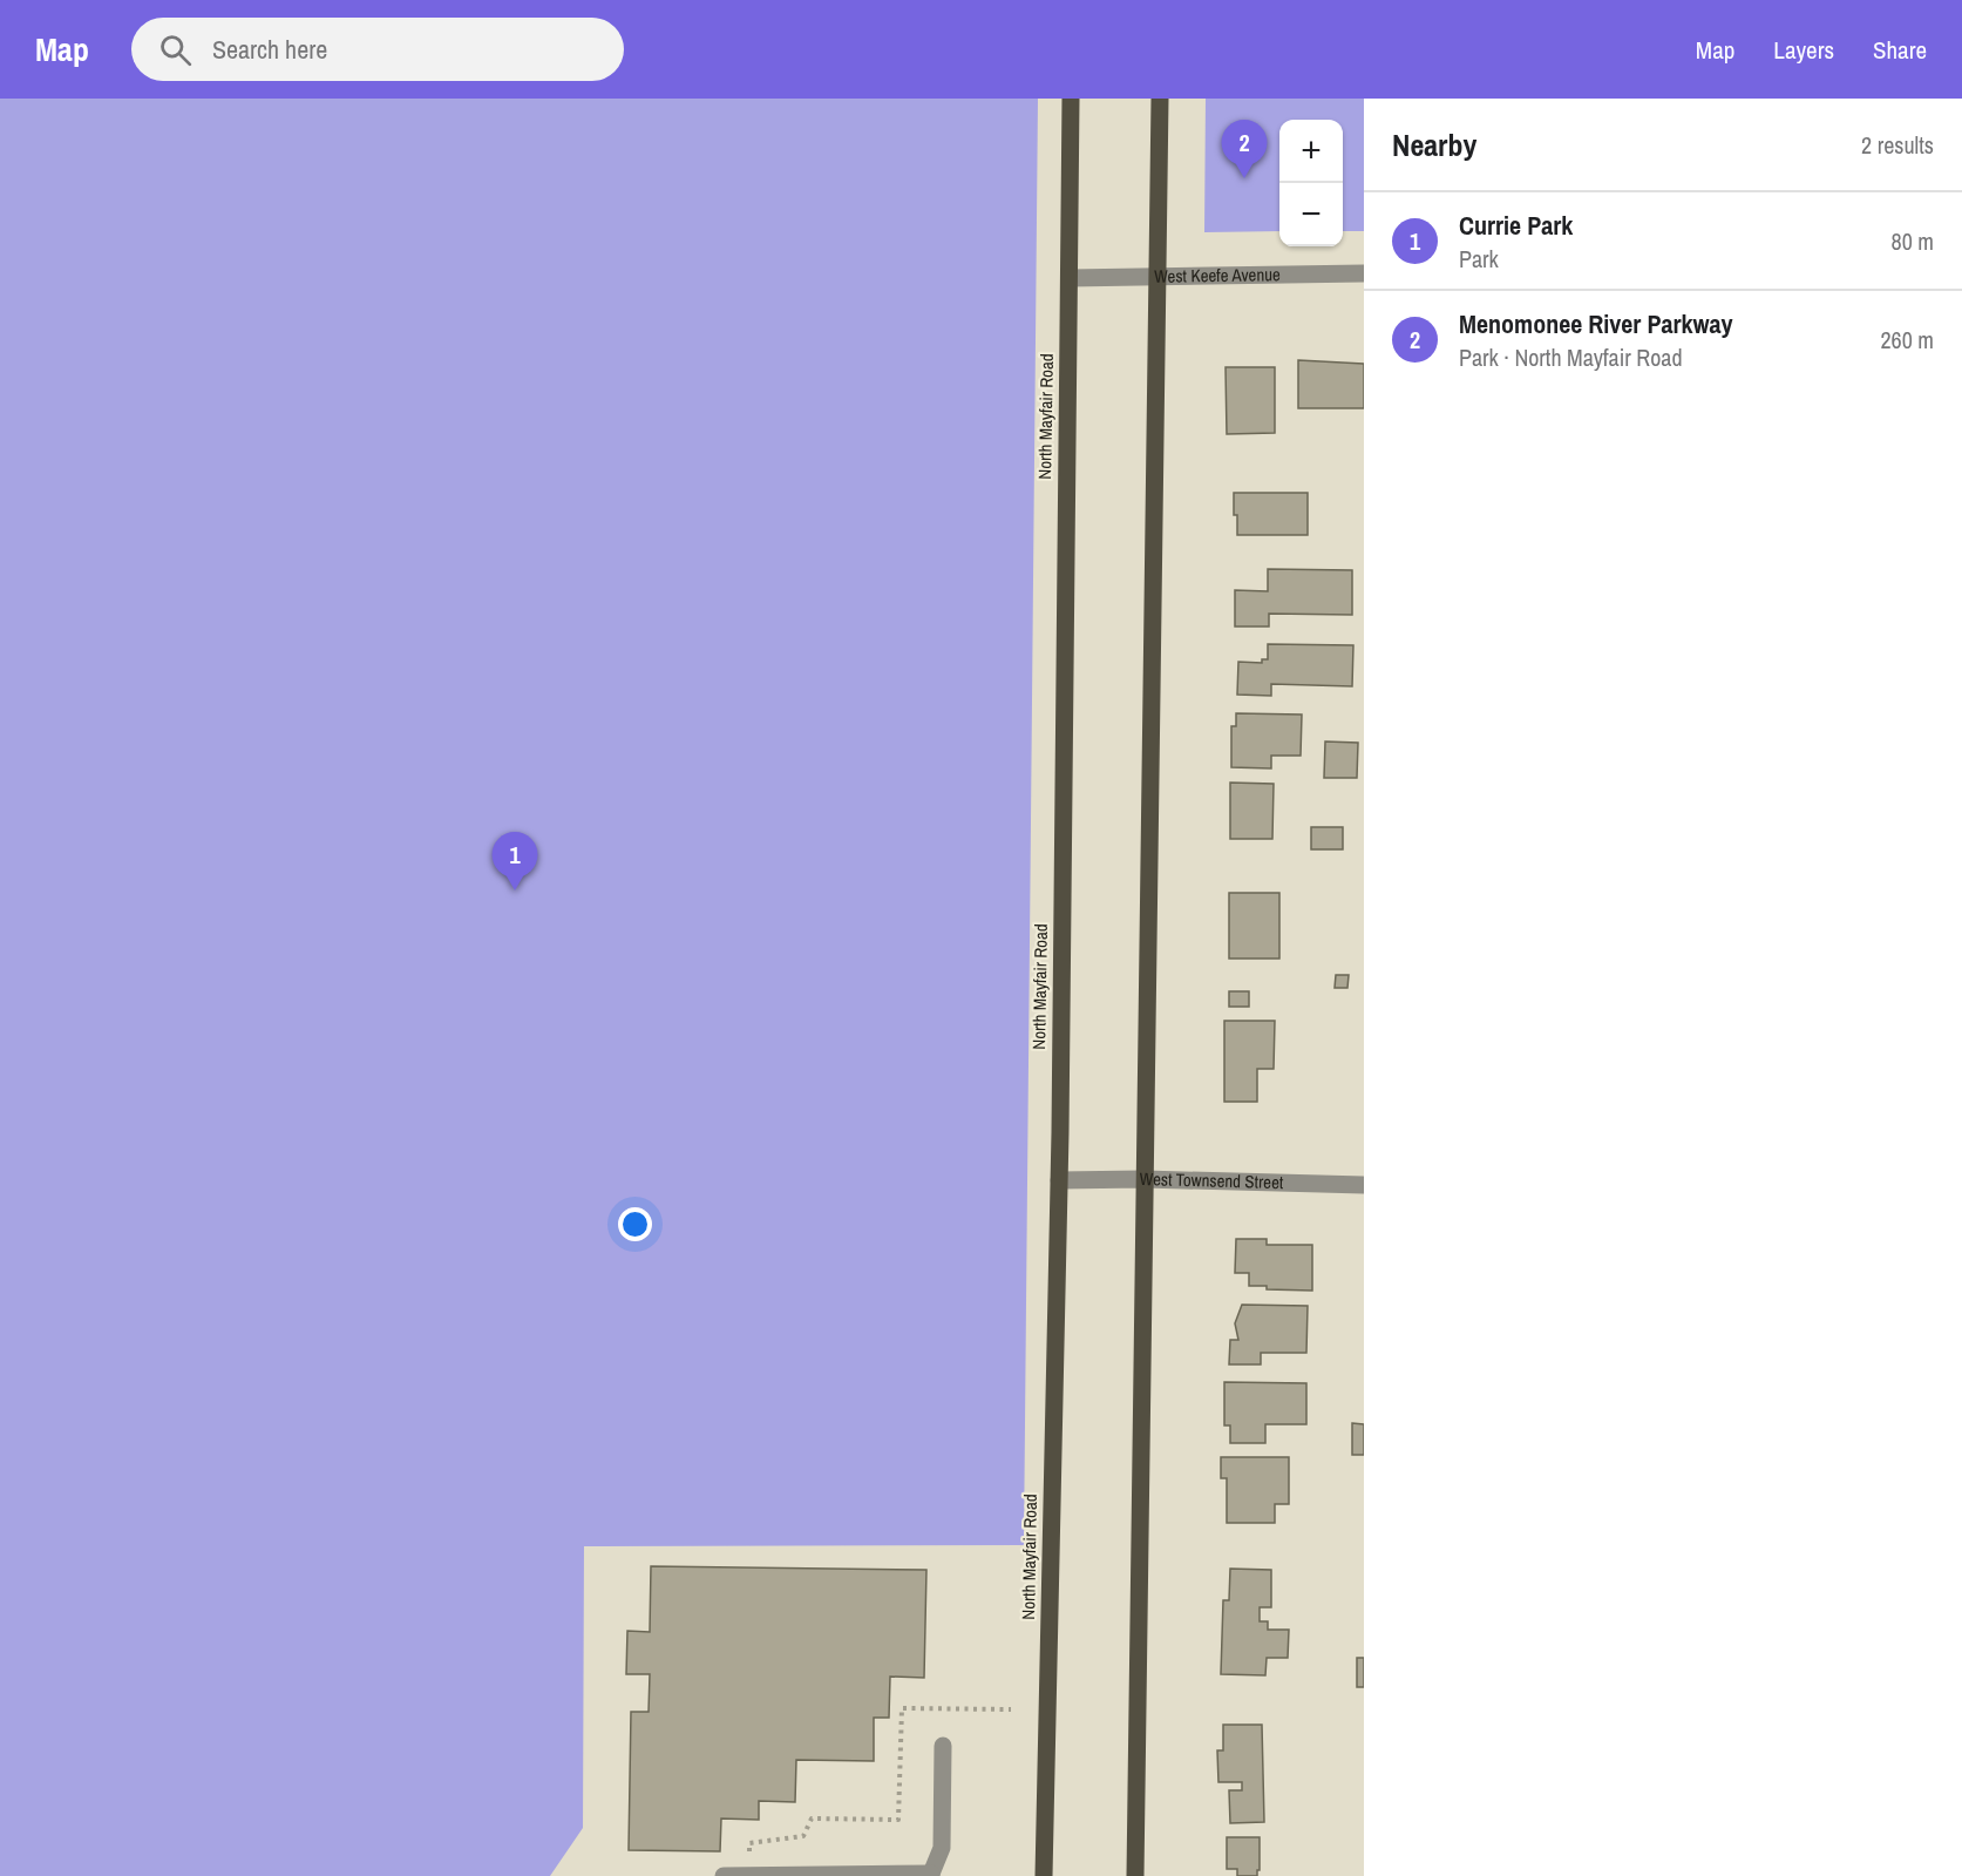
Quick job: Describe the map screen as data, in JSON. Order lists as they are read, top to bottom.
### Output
{
  "streets": {
    "main road": ["North Mayfair Road"],
    "street": ["West Keefe Avenue", "West Townsend Street"]
  },
  "crossings": [
    ["West Keefe Avenue", "North Mayfair Road"],
    ["North Mayfair Road", "West Townsend Street"]
  ],
  "page": {
    "header": "Map",
    "search": "Search here",
    "nav": ["Map", "Layers", "Share"],
    "heading": ["Nearby", "2 results"],
    "map_buttons": ["+", "−"],
    "pins": ["2", "1"],
    "list": [
      {
        "mark": "1",
        "name": "Currie Park",
        "note": "Park",
        "value": "80 m"
      },
      {
        "mark": "2",
        "name": "Menomonee River Parkway",
        "note": "Park · North Mayfair Road",
        "value": "260 m"
      }
    ]
  }
}
